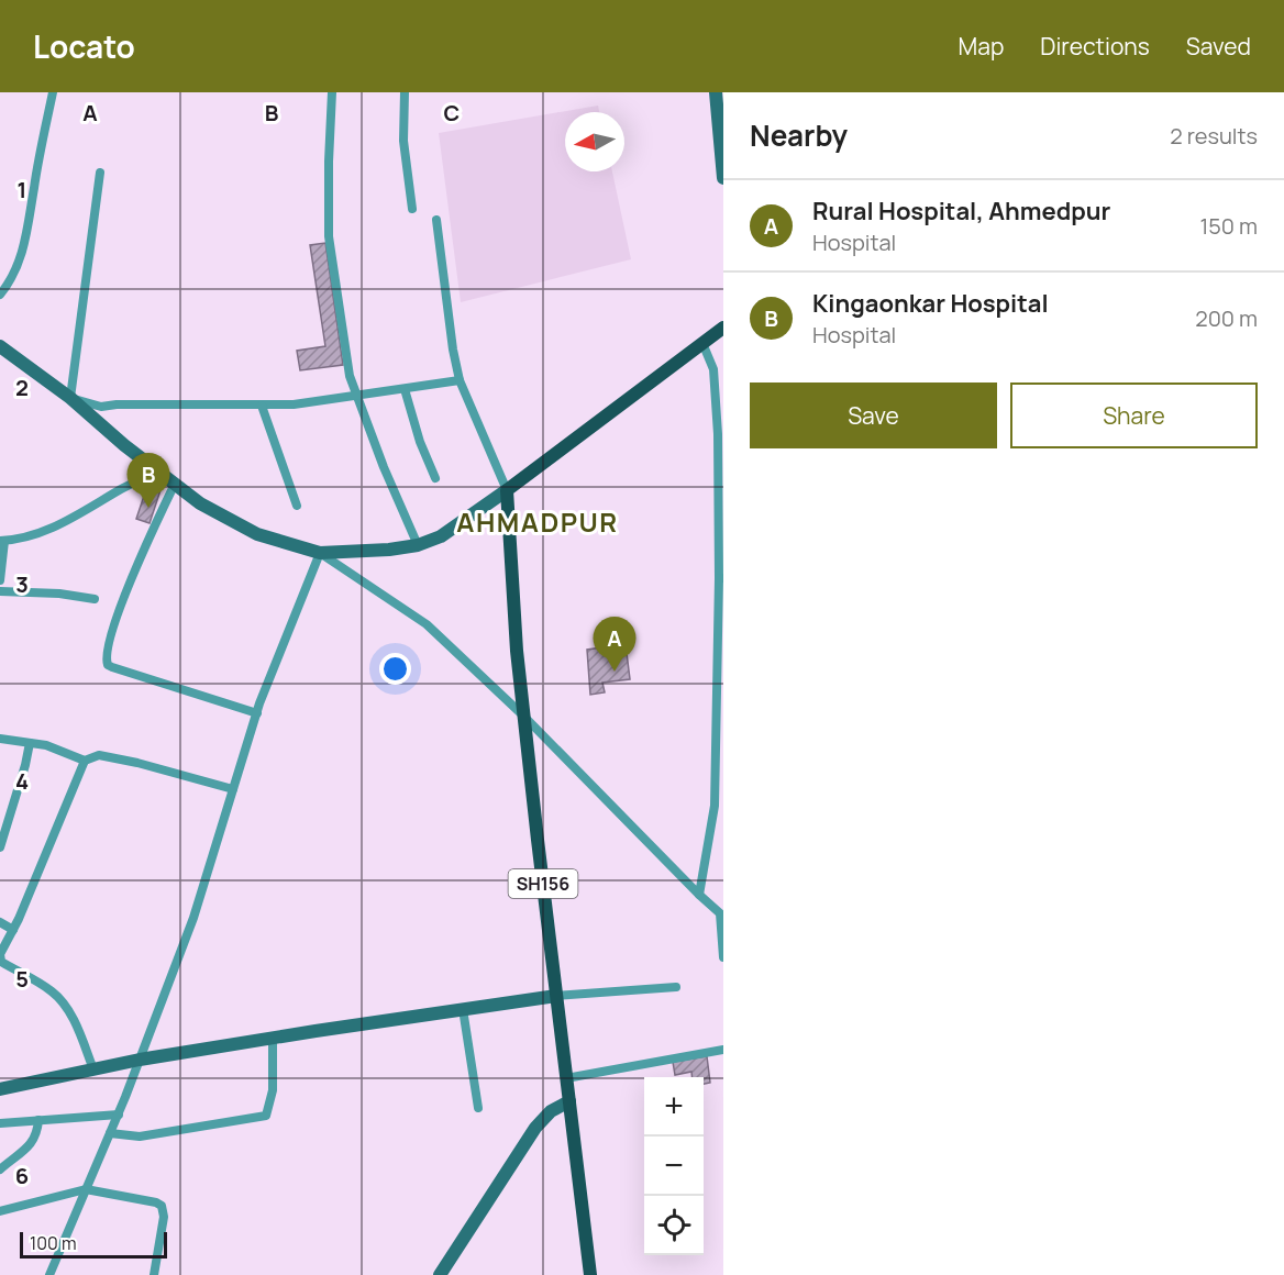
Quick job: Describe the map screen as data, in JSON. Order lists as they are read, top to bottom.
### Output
{
  "streets": {
    "main road": ["SH156"]
  },
  "districts": ["AHMADPUR"],
  "scale_bar": "100 m",
  "north": "left",
  "page": {
    "header": "Locato",
    "nav": ["Map", "Directions", "Saved"],
    "heading": ["Nearby", "2 results"],
    "list": [
      {
        "mark": "A",
        "name": "Rural Hospital, Ahmedpur",
        "note": "Hospital",
        "value": "150 m"
      },
      {
        "mark": "B",
        "name": "Kingaonkar Hospital",
        "note": "Hospital",
        "value": "200 m"
      }
    ],
    "buttons": ["Save", "Share"],
    "pins": ["B", "A"],
    "map_buttons": ["+", "−"],
    "scale": "100 m"
  },
  "grid": {
    "columns": ["A", "B", "C"],
    "rows": [
      "1",
      "2",
      "3",
      "4",
      "5",
      "6"
    ]
  }
}
